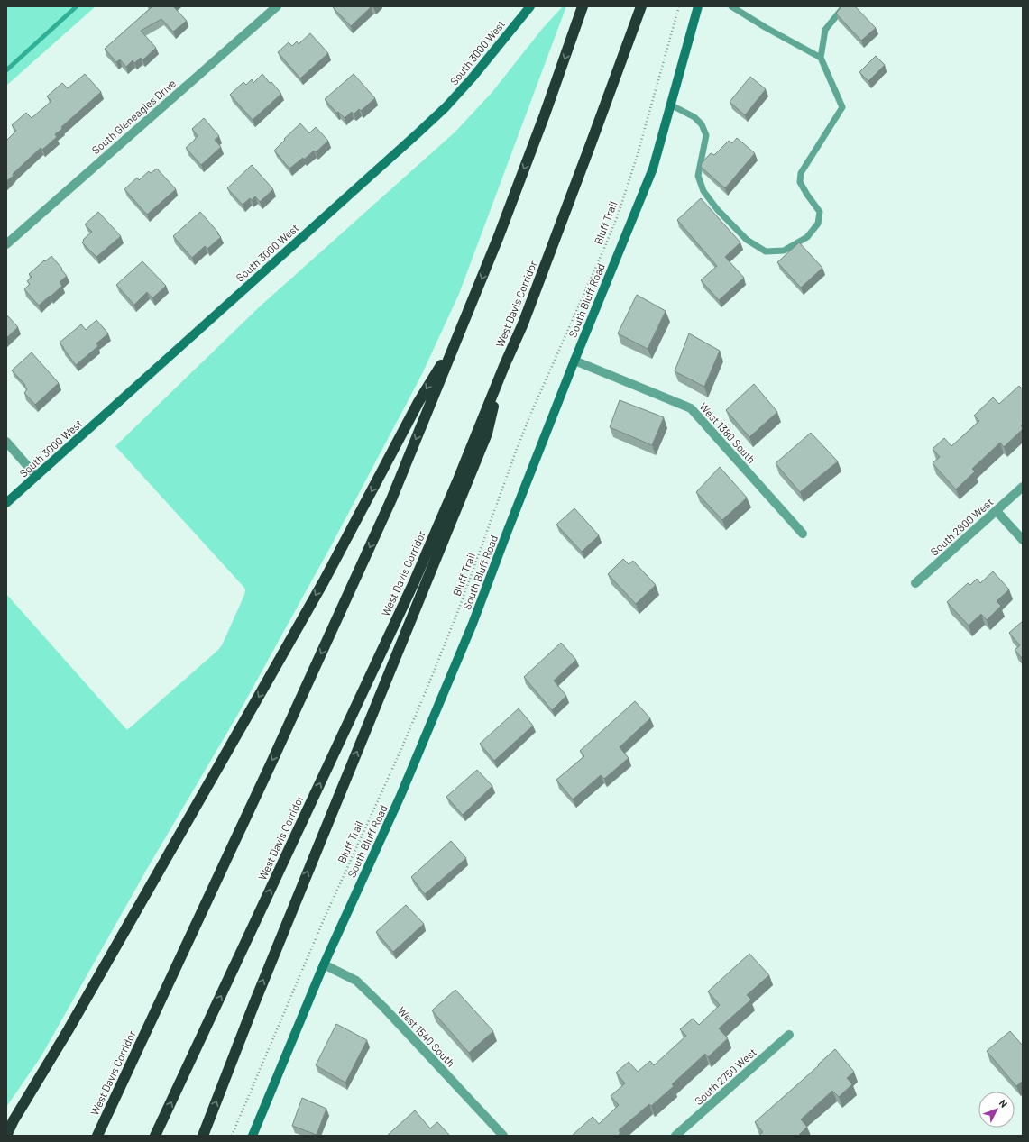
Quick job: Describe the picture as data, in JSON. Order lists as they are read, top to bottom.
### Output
{
  "streets": {
    "highway": ["West Davis Corridor"],
    "street": [
      "South 3000 West",
      "South Gleneagles Drive",
      "South Bluff Road",
      "West 1380 South",
      "South 2800 West",
      "West 1540 South",
      "South 2750 West"
    ],
    "path": ["Bluff Trail"]
  },
  "crossings": [
    ["South Bluff Road", "West 1380 South"],
    ["South Bluff Road", "West 1540 South"]
  ],
  "north": "top right"
}
